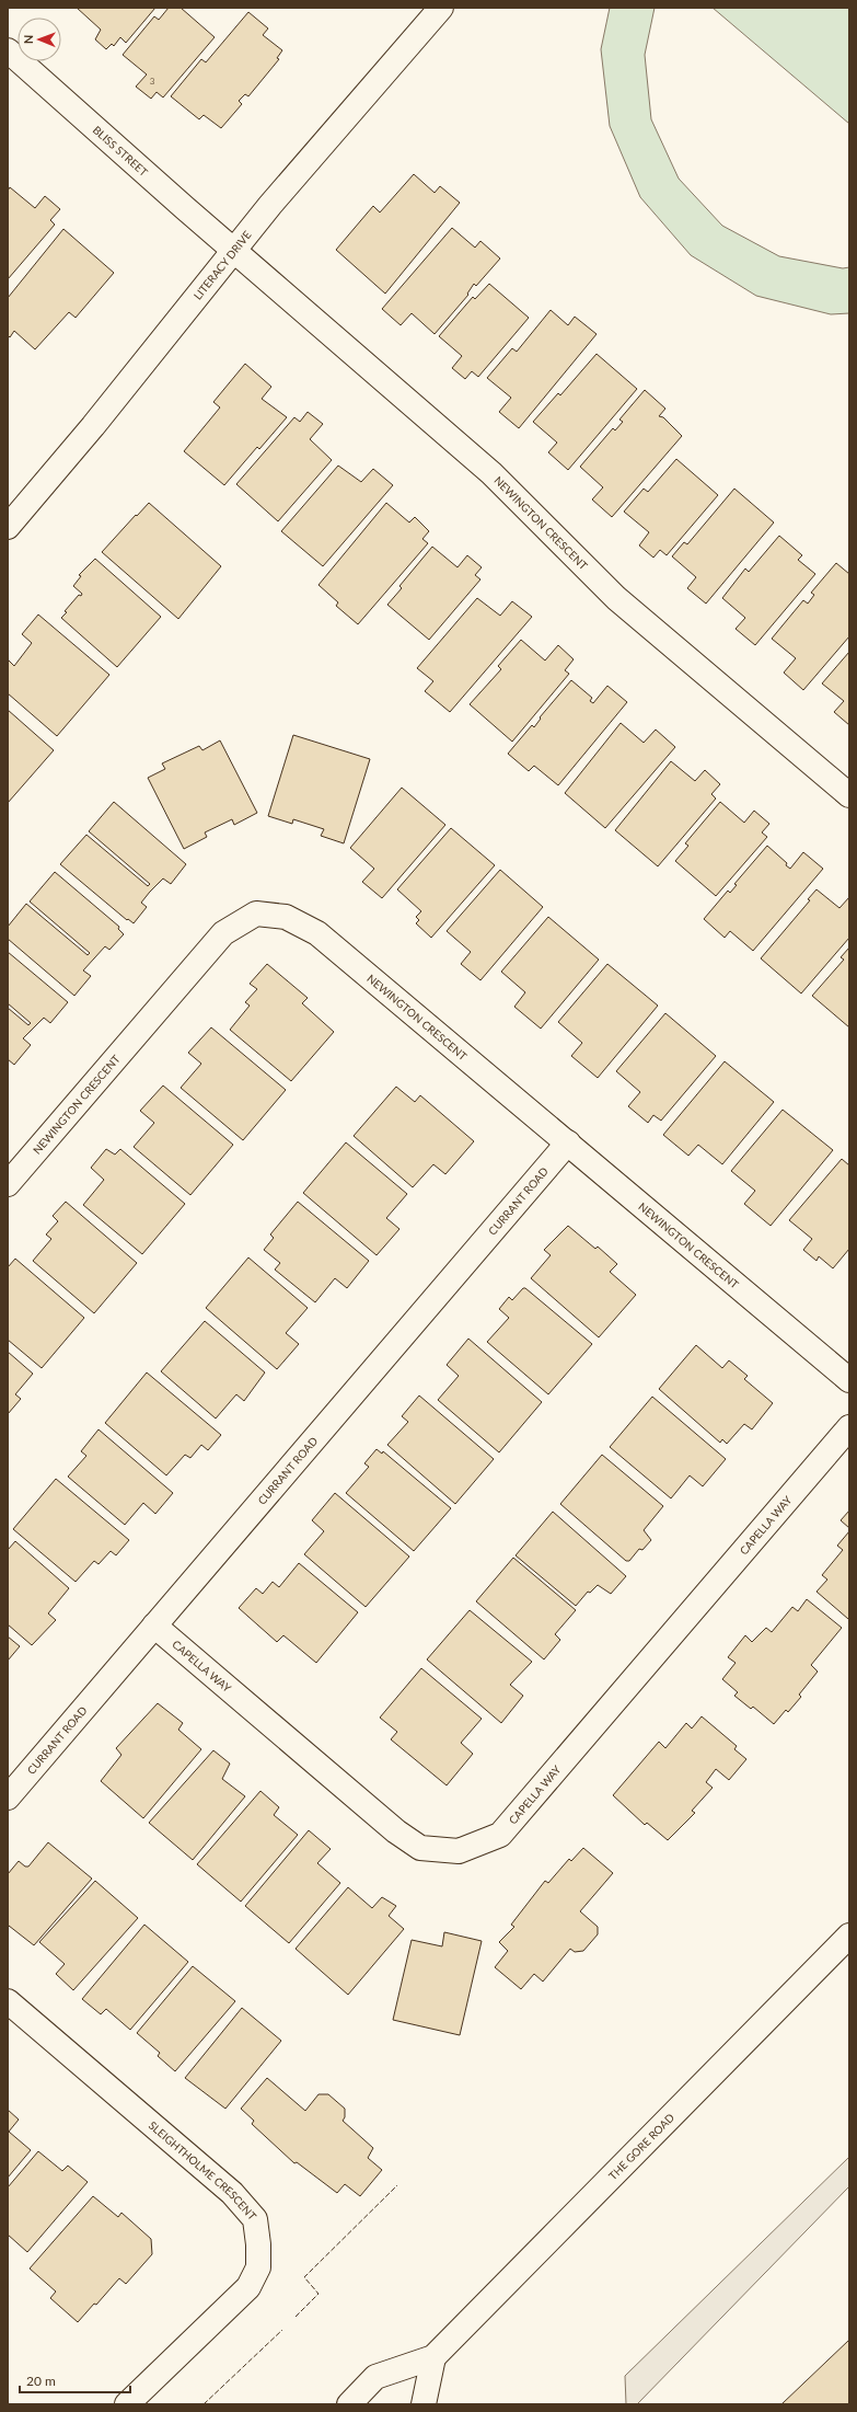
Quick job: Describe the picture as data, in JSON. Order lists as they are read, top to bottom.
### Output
{
  "streets": {
    "street": [
      "BLISS STREET",
      "LITERACY DRIVE",
      "NEWINGTON CRESCENT",
      "CURRANT ROAD",
      "CAPELLA WAY",
      "THE GORE ROAD",
      "SLEIGHTHOLME CRESCENT"
    ]
  },
  "crossings": [
    ["BLISS STREET", "LITERACY DRIVE"],
    ["BLISS STREET", "NEWINGTON CRESCENT"],
    ["LITERACY DRIVE", "NEWINGTON CRESCENT"],
    ["NEWINGTON CRESCENT", "CURRANT ROAD"],
    ["CURRANT ROAD", "CAPELLA WAY"]
  ],
  "house_numbers": ["3"],
  "scale_bar": "20 m",
  "north": "left"
}
